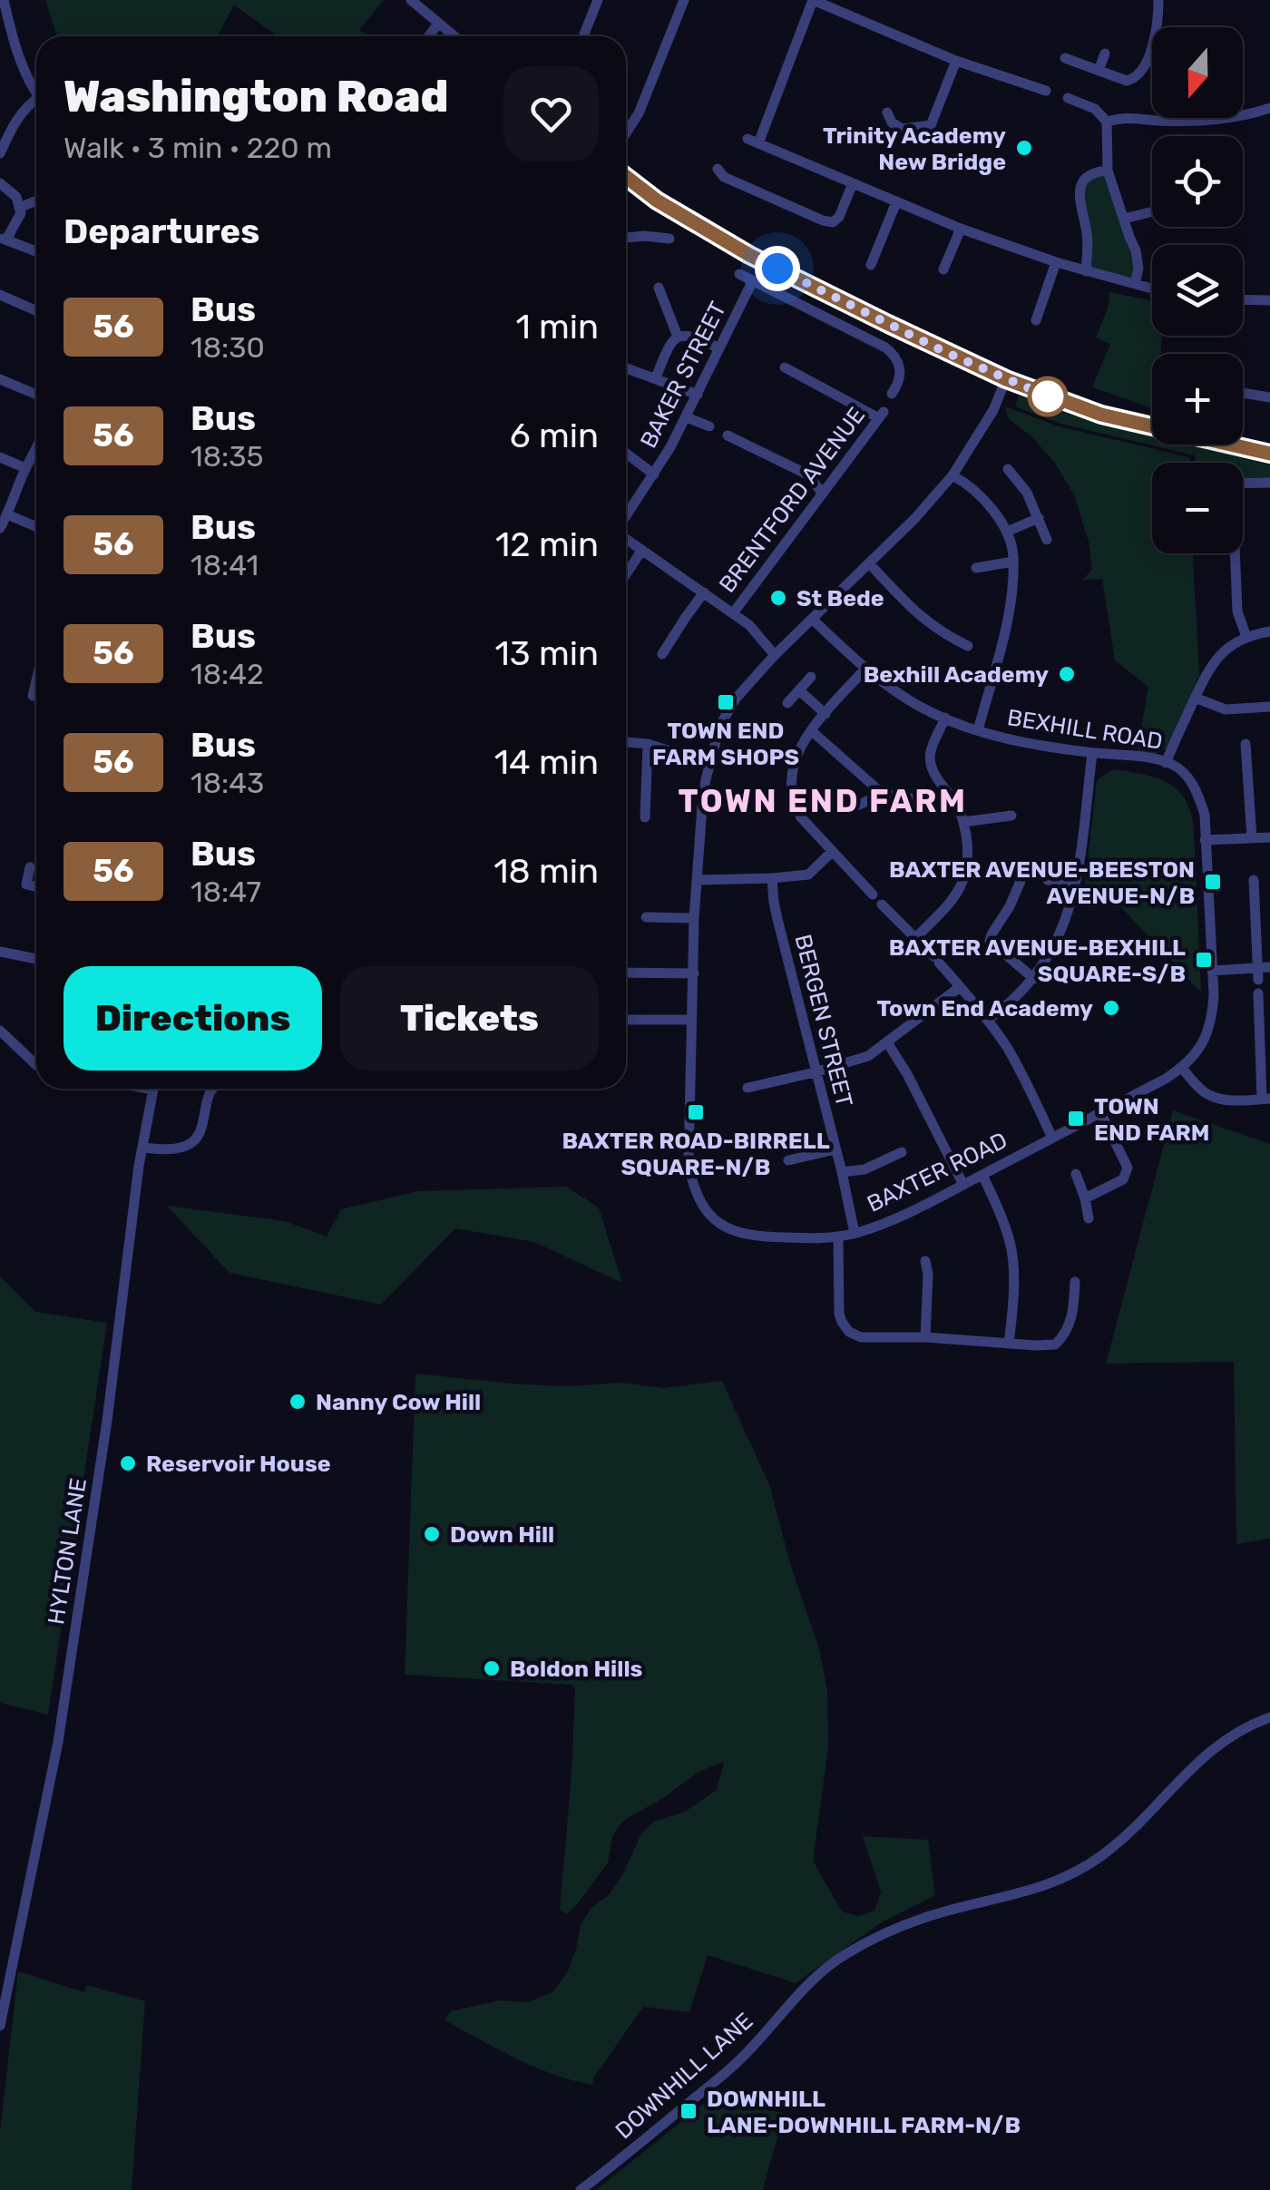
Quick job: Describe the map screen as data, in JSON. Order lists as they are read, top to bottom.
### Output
{
  "streets": {
    "street": [
      "BAKER STREET",
      "BRENTFORD AVENUE",
      "BEXHILL ROAD",
      "BERGEN STREET",
      "BAXTER ROAD",
      "HYLTON LANE",
      "DOWNHILL LANE"
    ]
  },
  "crossings": [
    ["BAKER STREET", "BRENTFORD AVENUE"],
    ["BEXHILL ROAD", "BAXTER ROAD"],
    ["BERGEN STREET", "BAXTER ROAD"]
  ],
  "districts": ["TOWN END FARM"],
  "places": {
    "other": [
      "Trinity Academy New Bridge",
      "St Bede",
      "Bexhill Academy",
      "Town End Academy",
      "Nanny Cow Hill",
      "Reservoir House",
      "Down Hill",
      "Boldon Hills"
    ],
    "transit": [
      "TOWN END FARM SHOPS",
      "BAXTER AVENUE-BEESTON AVENUE-N/B",
      "BAXTER AVENUE-BEXHILL SQUARE-S/B",
      "BAXTER ROAD-BIRRELL SQUARE-N/B",
      "TOWN END FARM",
      "DOWNHILL LANE-DOWNHILL FARM-N/B"
    ]
  },
  "lines": ["bus line 56"],
  "north": "bottom",
  "page": {
    "map_buttons": ["+", "−"],
    "heading": [
      ["Washington Road", "Walk · 3 min · 220 m"],
      "Departures"
    ],
    "list": [
      {
        "mark": "56",
        "name": "Bus",
        "note": "18:30",
        "value": "1 min"
      },
      {
        "mark": "56",
        "name": "Bus",
        "note": "18:35",
        "value": "6 min"
      },
      {
        "mark": "56",
        "name": "Bus",
        "note": "18:41",
        "value": "12 min"
      },
      {
        "mark": "56",
        "name": "Bus",
        "note": "18:42",
        "value": "13 min"
      },
      {
        "mark": "56",
        "name": "Bus",
        "note": "18:43",
        "value": "14 min"
      },
      {
        "mark": "56",
        "name": "Bus",
        "note": "18:47",
        "value": "18 min"
      }
    ],
    "buttons": ["Directions", "Tickets"]
  }
}
